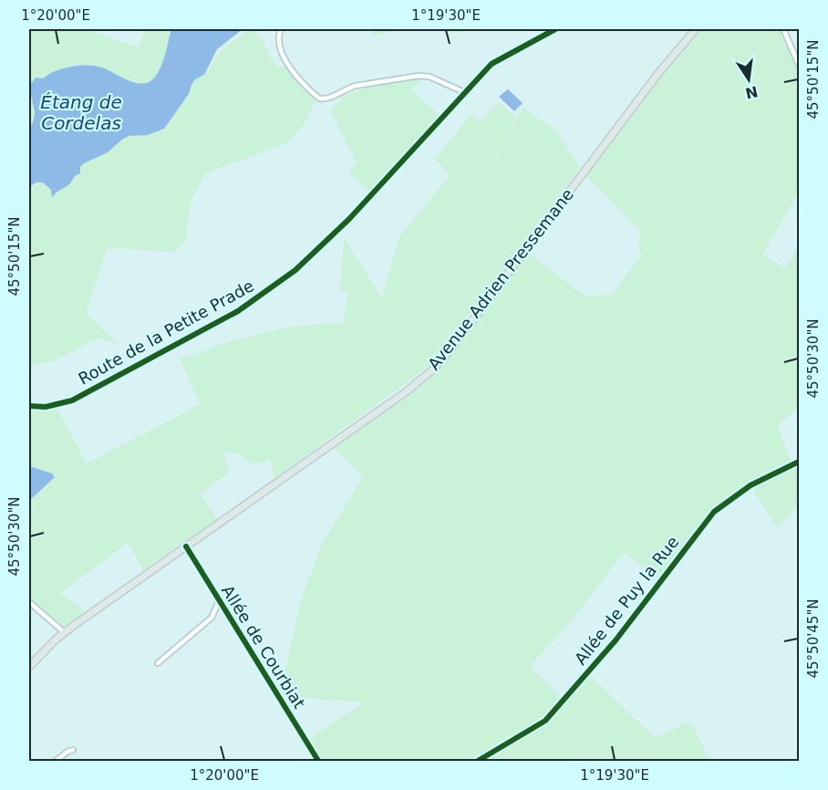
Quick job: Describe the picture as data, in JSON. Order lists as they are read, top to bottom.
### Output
{
  "streets": {
    "main road": ["Avenue Adrien Pressemane"],
    "street": ["Route de la Petite Prade", "Allée de Puy la Rue", "Allée de Courbiat"]
  },
  "crossings": [
    ["Avenue Adrien Pressemane", "Allée de Courbiat"]
  ],
  "water": ["Étang de Cordelas"],
  "north": "bottom",
  "coordinates": [
    "1°20'00\"E",
    "1°19'30\"E",
    "45°50'15\"N",
    "45°50'30\"N",
    "45°50'45\"N"
  ]
}
